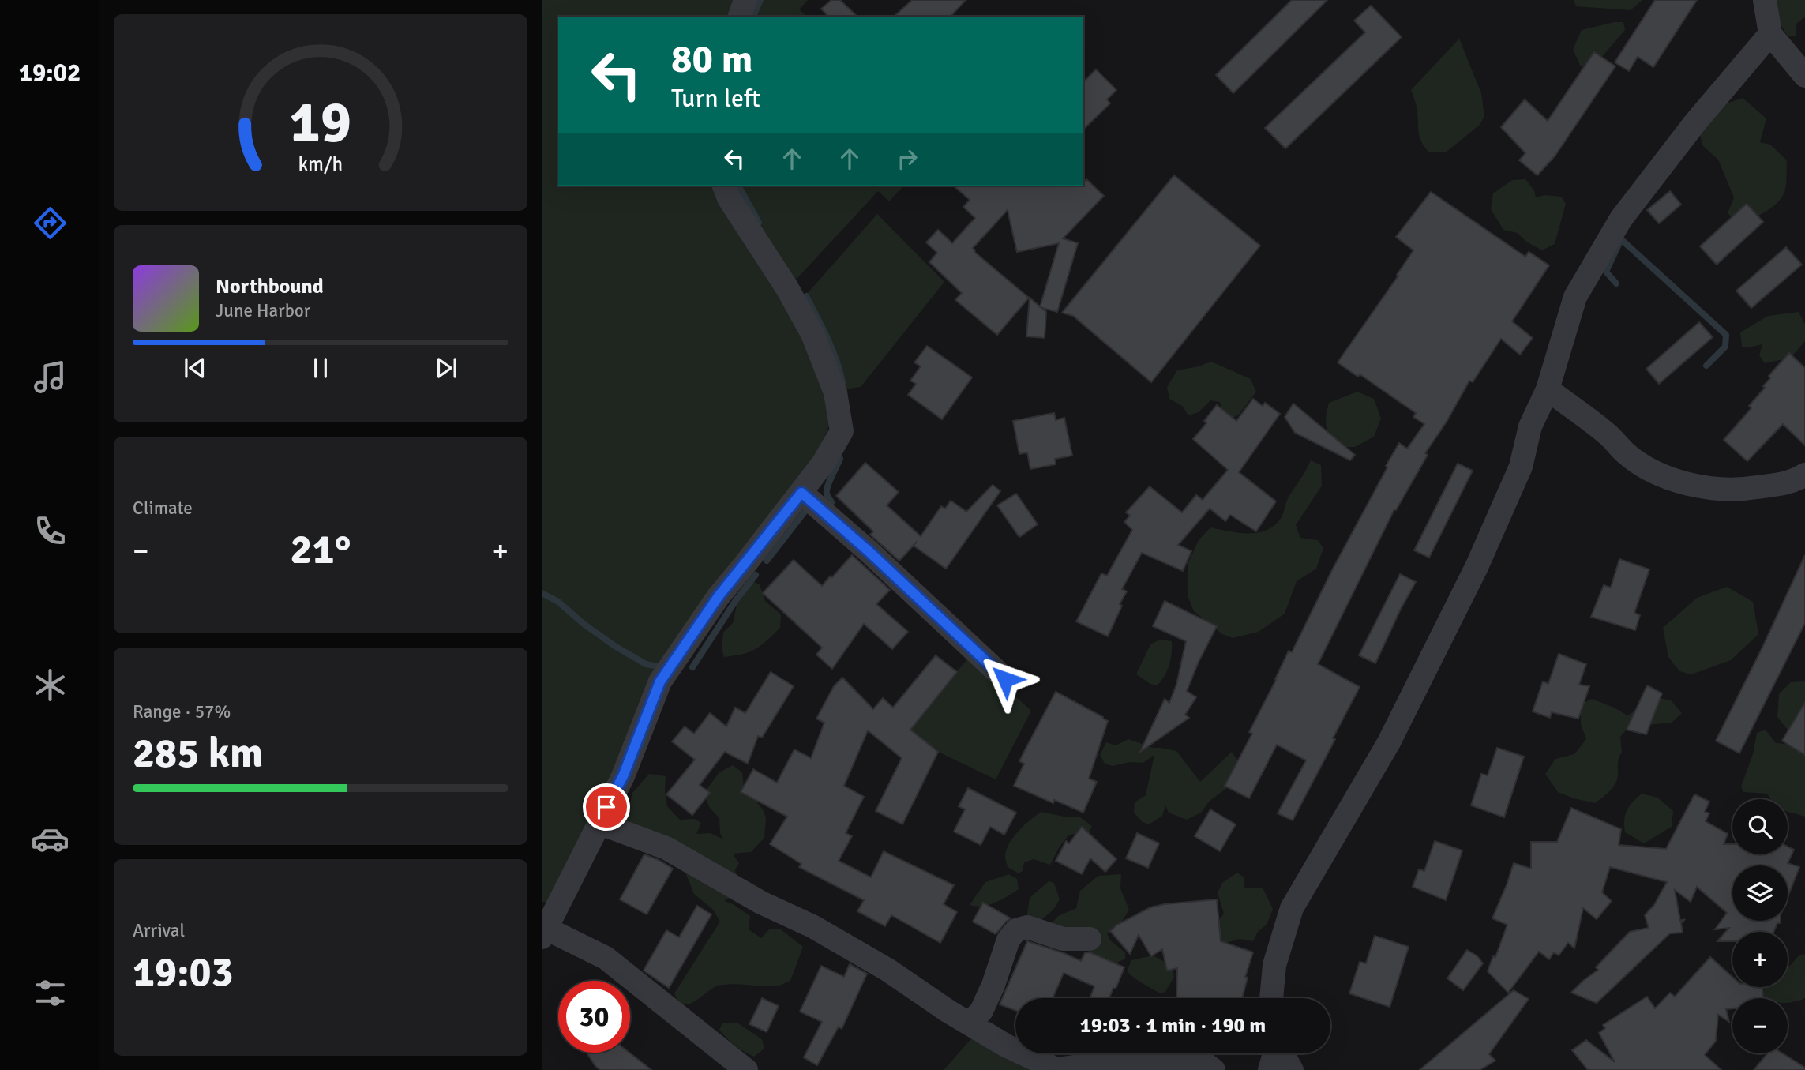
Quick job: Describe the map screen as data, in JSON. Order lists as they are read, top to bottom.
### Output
{
  "page": {
    "tabs": "19:02",
    "turn": ["80 m", "Turn left"],
    "song": ["Northbound", "June Harbor"],
    "tile": [
      "Climate",
      ["Range · 57%", "285 km"],
      ["Arrival", "19:03"]
    ],
    "heat": ["−", "21°", "+"],
    "map_buttons": ["+", "−"],
    "limit": "30",
    "trip": "19:03 · 1 min · 190 m",
    "gauge": ["19", "km/h"]
  }
}
